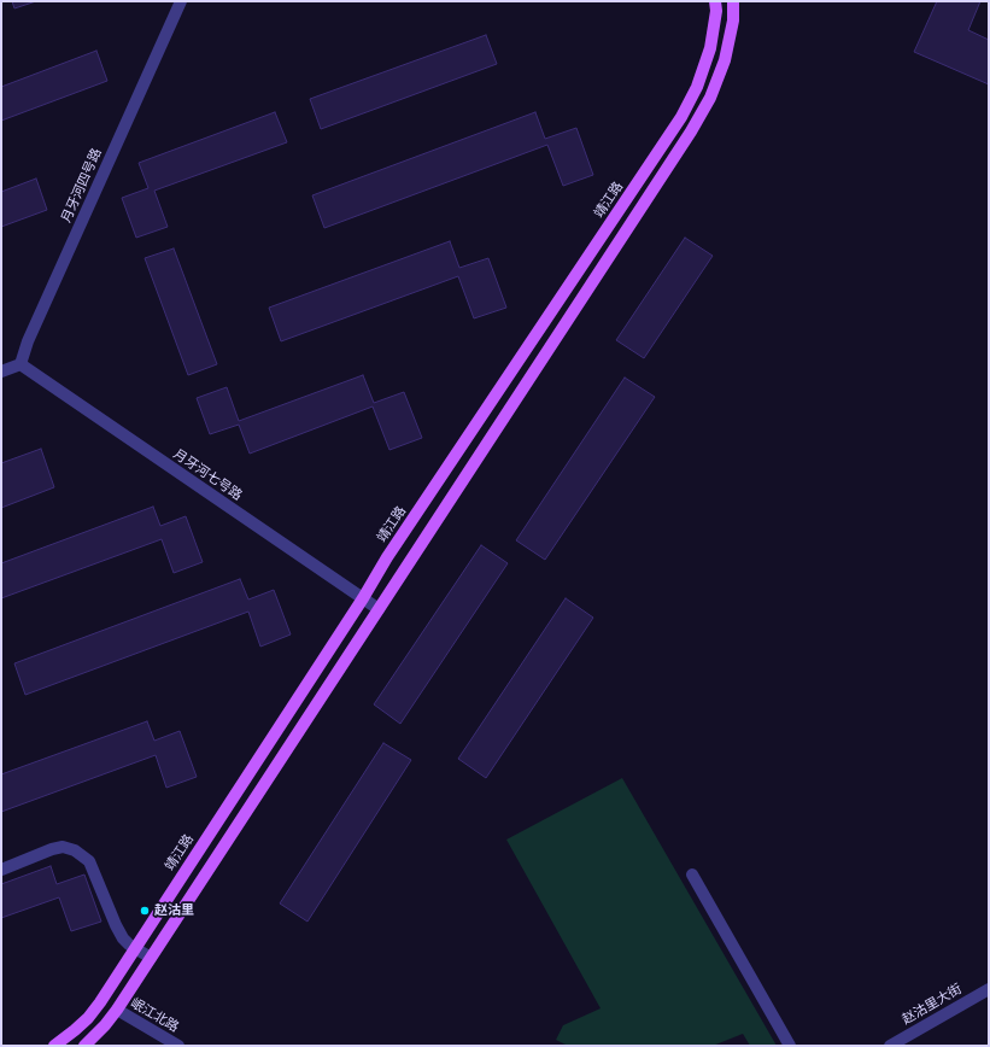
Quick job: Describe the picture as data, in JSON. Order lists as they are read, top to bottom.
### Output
{
  "streets": {
    "main road": ["靖江路"],
    "street": [
      "月牙河四号路",
      "月牙河七号路",
      "赵沽里大街",
      "岷江北路"
    ]
  },
  "crossings": [
    ["月牙河四号路", "月牙河七号路"],
    ["靖江路", "月牙河七号路"]
  ],
  "places": ["赵沽里"]
}
